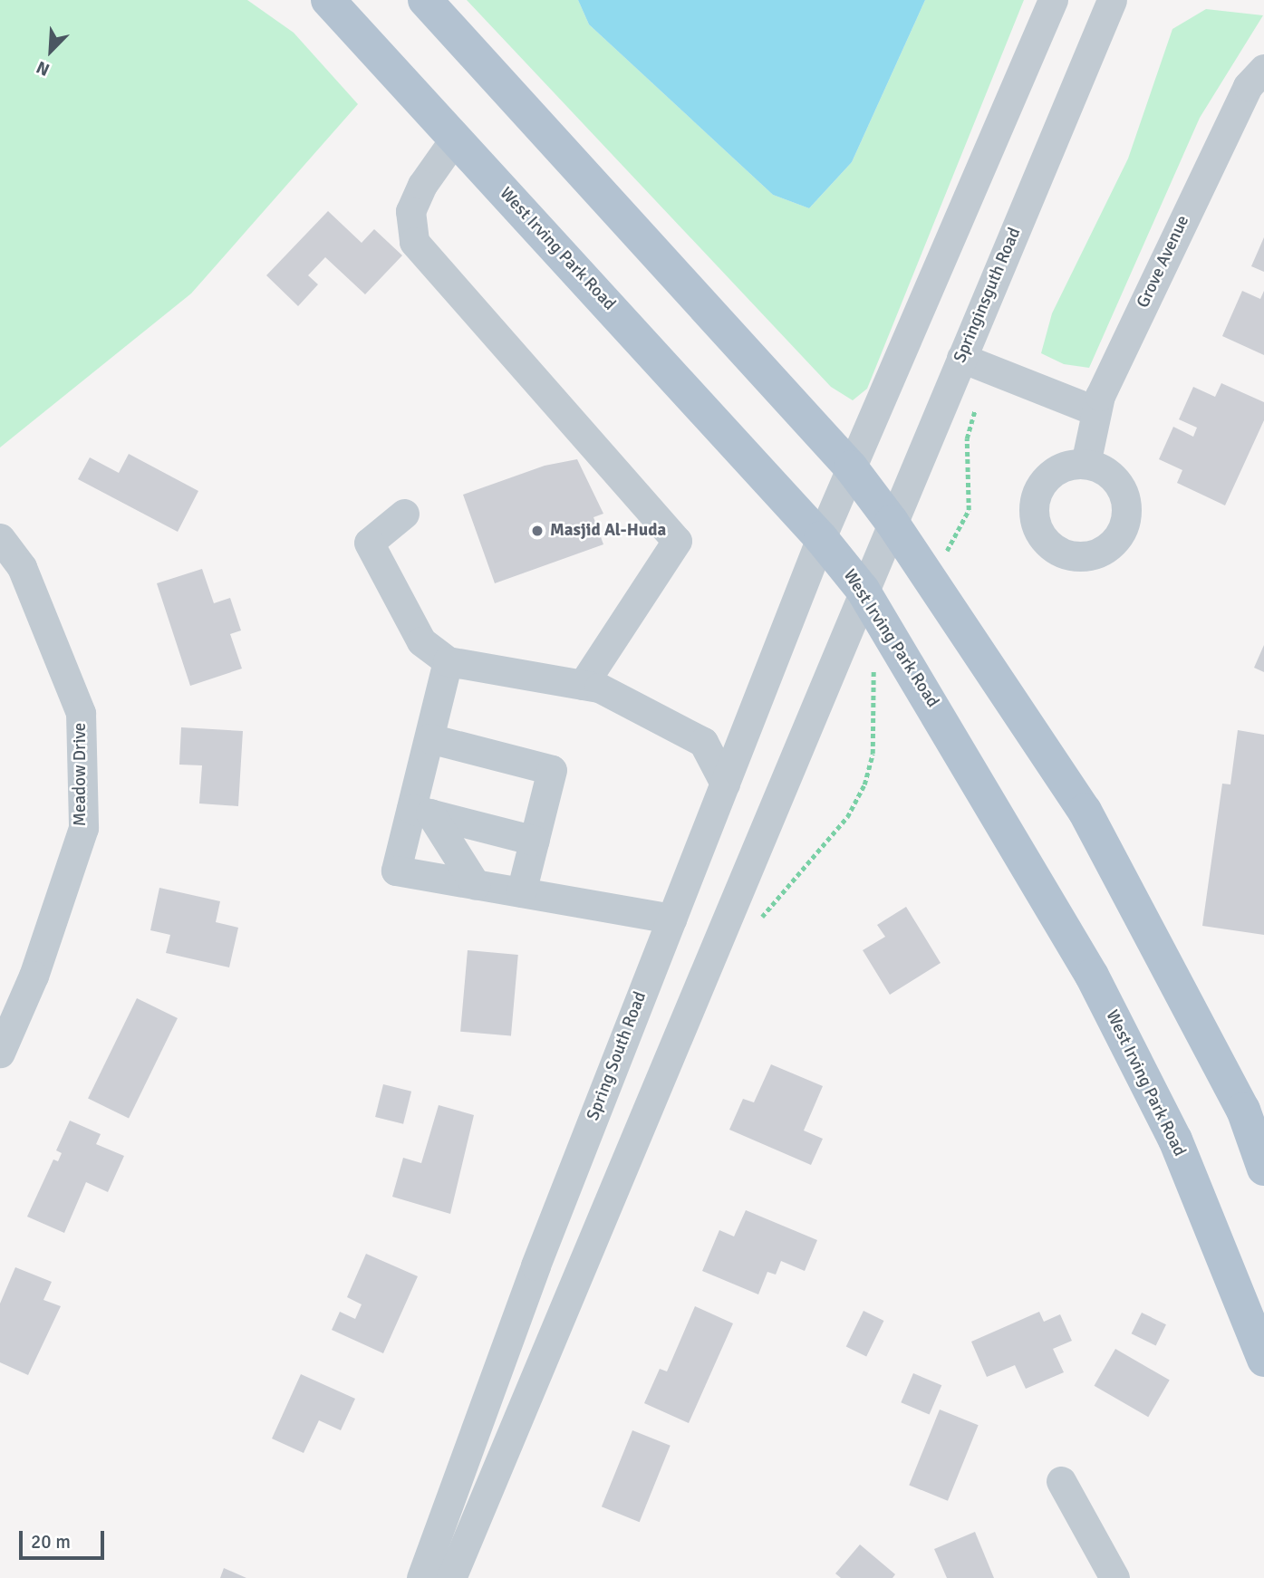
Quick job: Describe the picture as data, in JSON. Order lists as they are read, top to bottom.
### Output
{
  "streets": {
    "main road": ["West Irving Park Road"],
    "street": [
      "Grove Avenue",
      "Springinsguth Road",
      "Meadow Drive",
      "Spring South Road"
    ]
  },
  "crossings": [
    ["West Irving Park Road", "Springinsguth Road"],
    ["West Irving Park Road", "Spring South Road"]
  ],
  "places": ["Masjid Al-Huda"],
  "scale_bar": "20 m",
  "north": "bottom left"
}
